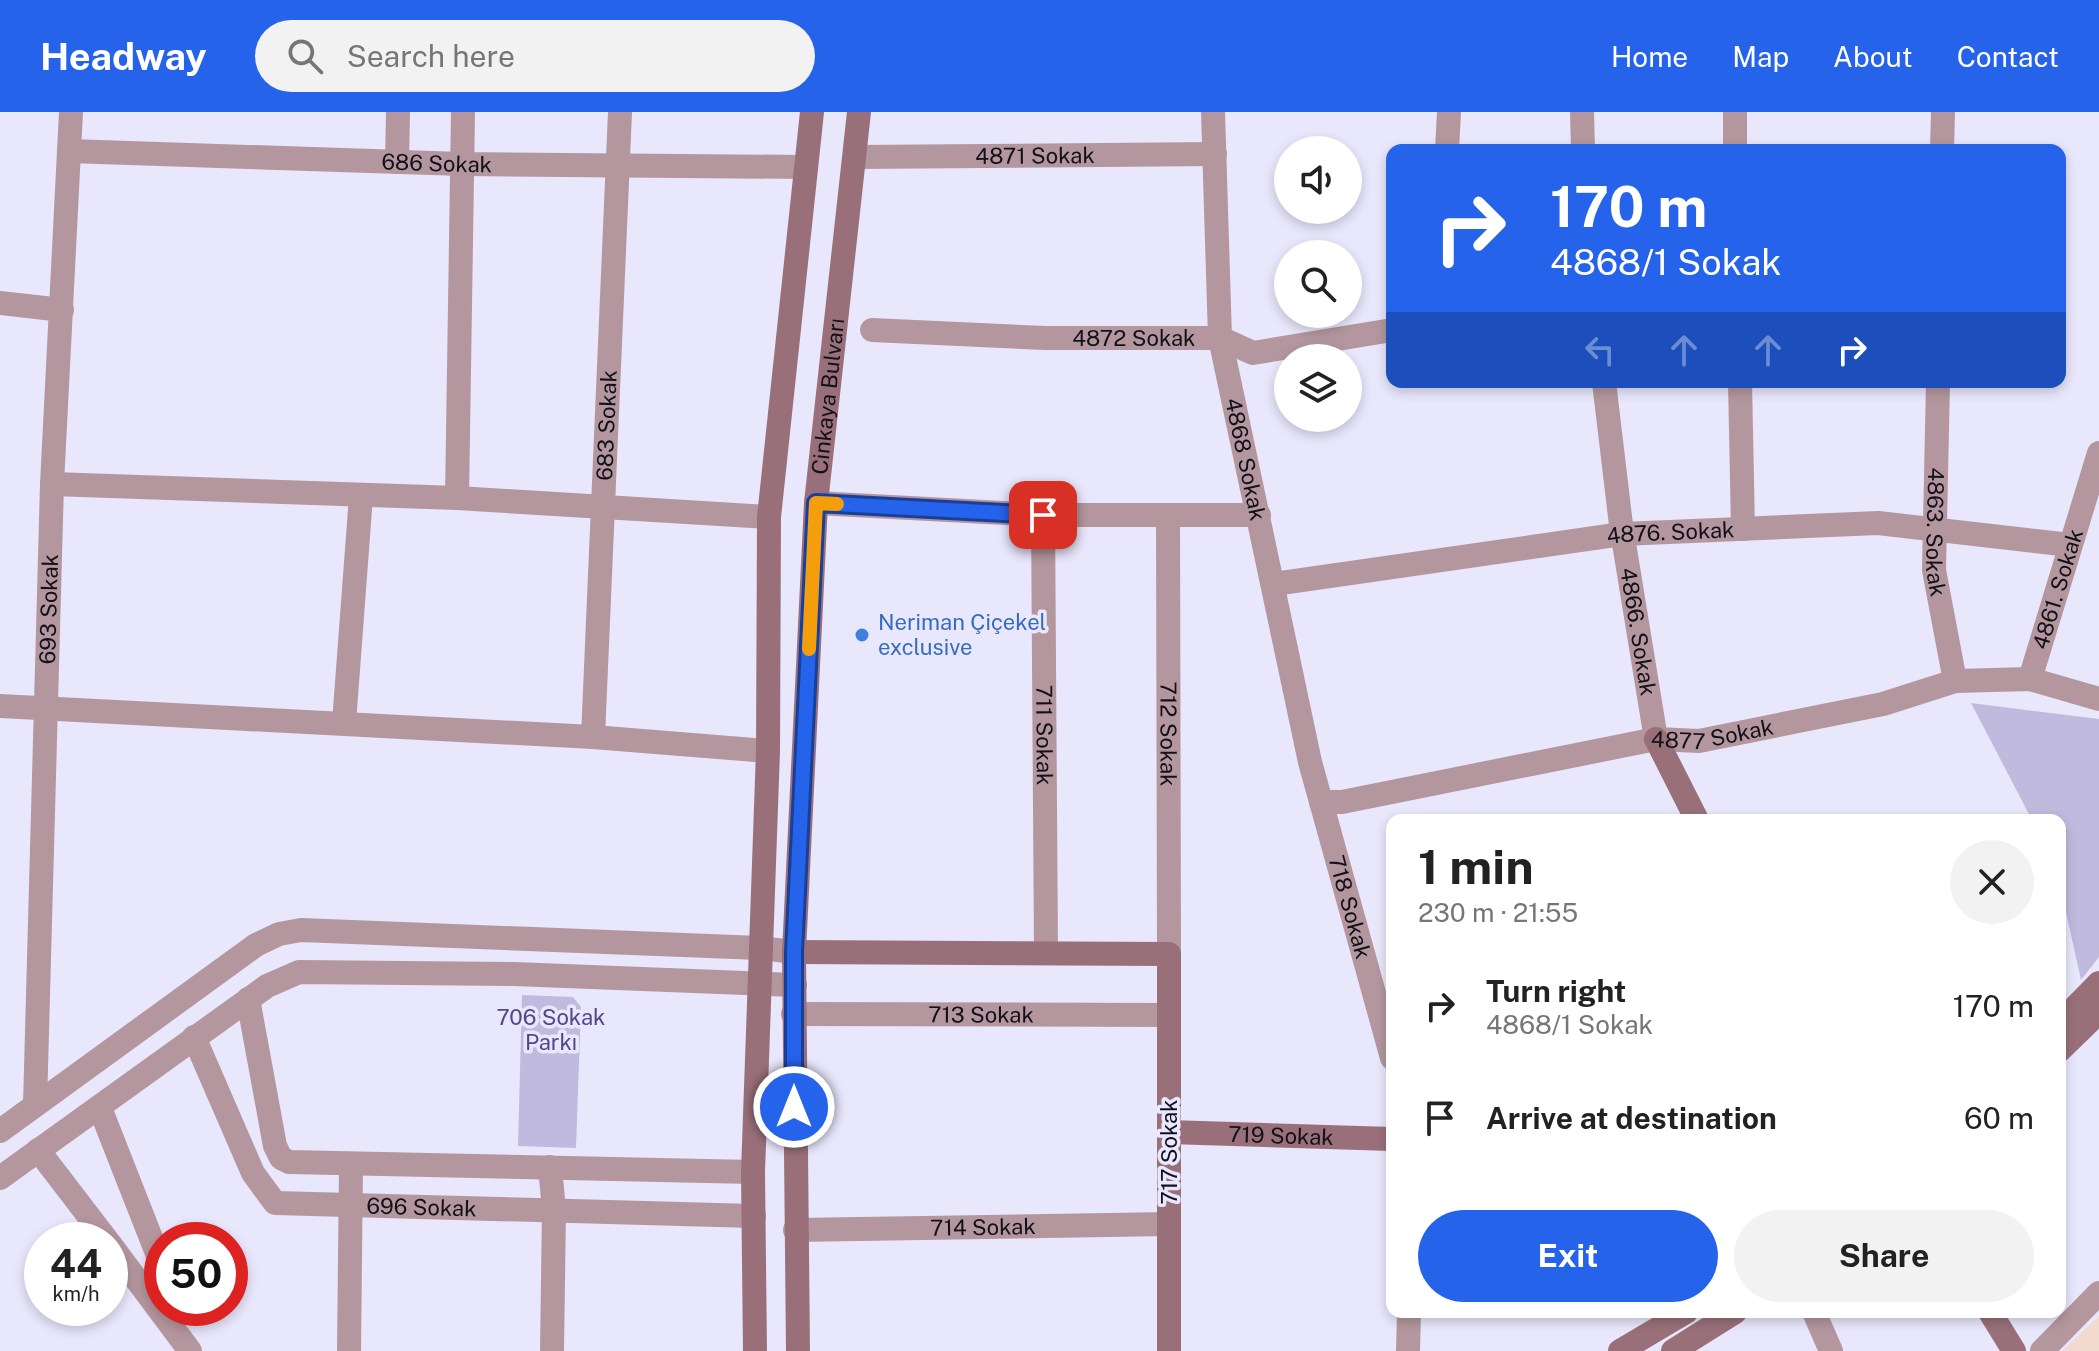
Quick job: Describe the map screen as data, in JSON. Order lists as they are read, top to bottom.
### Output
{
  "streets": {
    "main road": ["Cinkaya Bulvarı", "719 Sokak", "717 Sokak"],
    "street": [
      "4871 Sokak",
      "686 Sokak",
      "4872 Sokak",
      "683 Sokak",
      "4868 Sokak",
      "4863. Sokak",
      "4876. Sokak",
      "4861. Sokak",
      "693 Sokak",
      "4866. Sokak",
      "4877 Sokak",
      "711 Sokak",
      "712 Sokak",
      "718 Sokak",
      "713 Sokak",
      "696 Sokak",
      "714 Sokak"
    ]
  },
  "crossings": [
    ["4871 Sokak", "Cinkaya Bulvarı"],
    ["4871 Sokak", "4868 Sokak"],
    ["686 Sokak", "Cinkaya Bulvarı"],
    ["686 Sokak", "683 Sokak"],
    ["686 Sokak", "693 Sokak"],
    ["4872 Sokak", "4868 Sokak"],
    ["Cinkaya Bulvarı", "713 Sokak"],
    ["Cinkaya Bulvarı", "696 Sokak"],
    ["Cinkaya Bulvarı", "714 Sokak"],
    ["4868 Sokak", "4876. Sokak"],
    ["4868 Sokak", "4877 Sokak"],
    ["4868 Sokak", "718 Sokak"],
    ["4863. Sokak", "4876. Sokak"],
    ["4863. Sokak", "4877 Sokak"],
    ["4876. Sokak", "4861. Sokak"],
    ["4876. Sokak", "4866. Sokak"],
    ["4861. Sokak", "4877 Sokak"],
    ["4866. Sokak", "4877 Sokak"],
    ["4877 Sokak", "718 Sokak"],
    ["712 Sokak", "717 Sokak"],
    ["713 Sokak", "717 Sokak"],
    ["719 Sokak", "717 Sokak"],
    ["717 Sokak", "714 Sokak"]
  ],
  "parks": ["706 Sokak Parkı"],
  "places": ["Neriman Çiçekel exclusive"],
  "page": {
    "header": "Headway",
    "search": "Search here",
    "nav": [
      "Home",
      "Map",
      "About",
      "Contact"
    ],
    "turn": ["170 m", "4868/1 Sokak"],
    "heading": ["1 min", "230 m · 21:55"],
    "list": [
      {
        "name": "Turn right",
        "note": "4868/1 Sokak",
        "value": "170 m"
      },
      {
        "name": "Arrive at destination",
        "value": "60 m"
      }
    ],
    "buttons": ["Exit", "Share"],
    "speed": "44 km/h",
    "limit": "50"
  }
}
